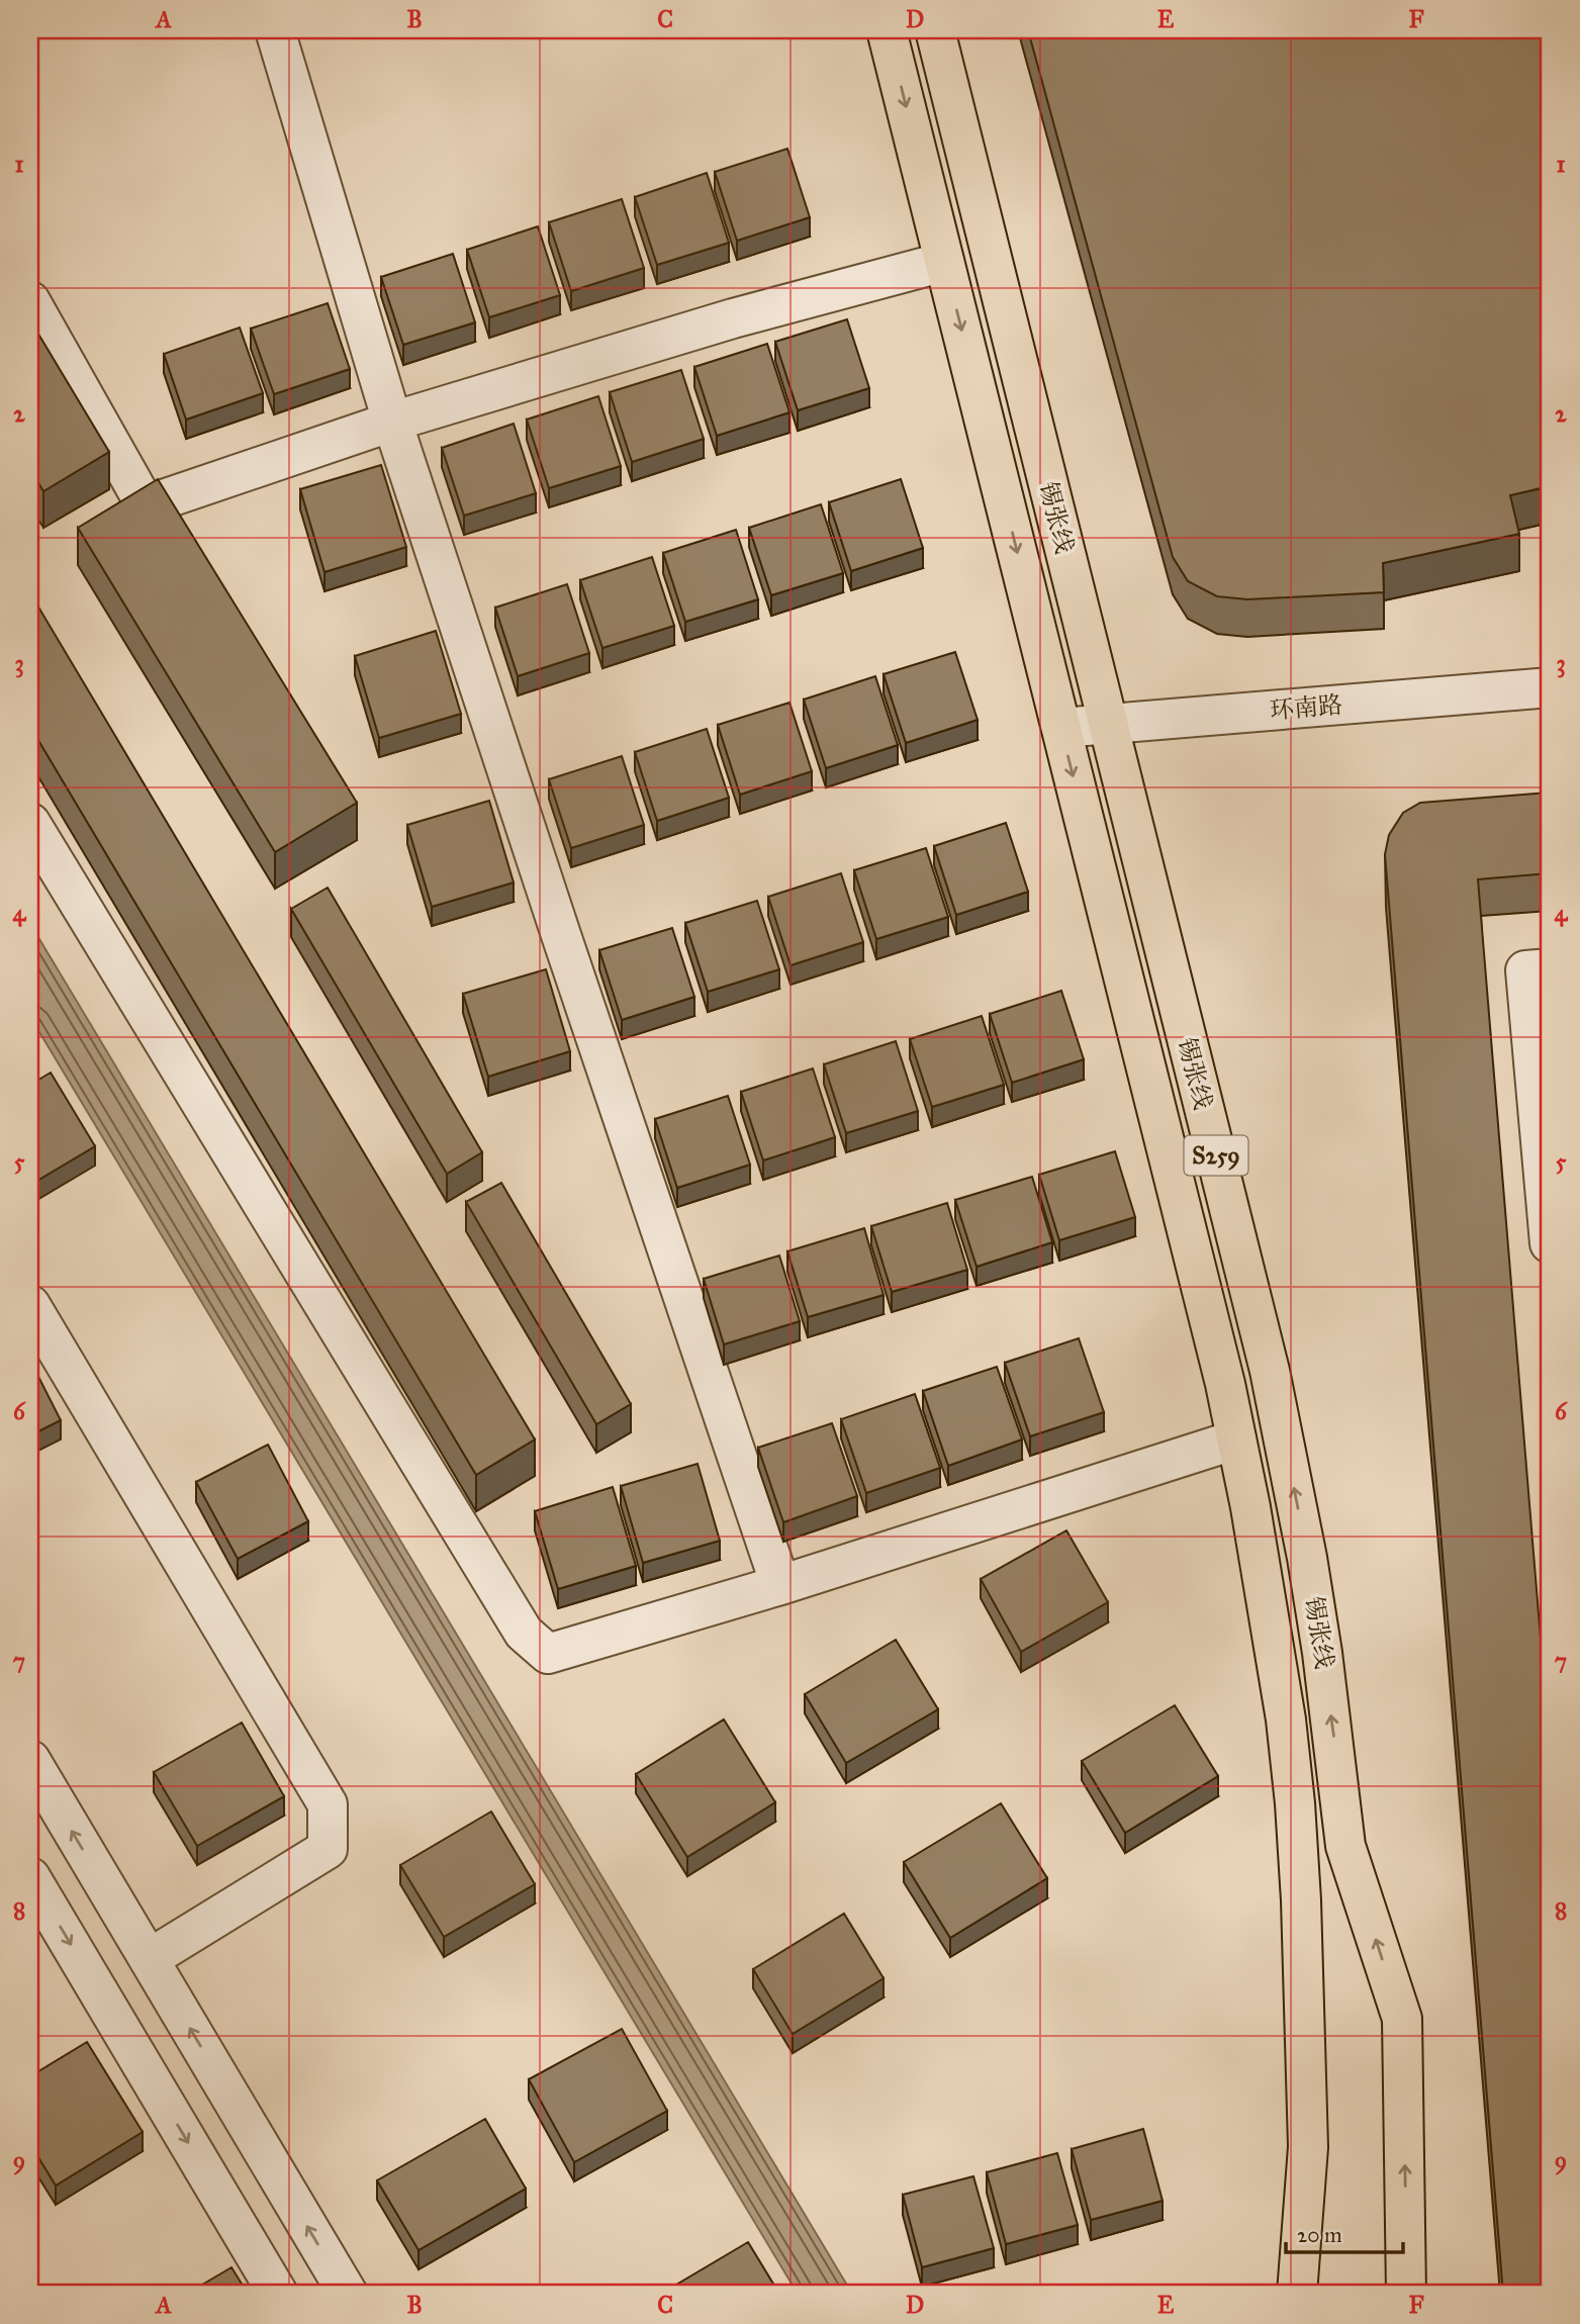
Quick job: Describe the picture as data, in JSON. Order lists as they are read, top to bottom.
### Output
{
  "streets": {
    "main road": ["锡张线", "S259"],
    "street": ["环南路"]
  },
  "crossings": [
    ["锡张线", "环南路"]
  ],
  "scale_bar": "20 m",
  "grid": {
    "columns": [
      "A",
      "B",
      "C",
      "D",
      "E",
      "F"
    ],
    "rows": [
      "1",
      "2",
      "3",
      "4",
      "5",
      "6",
      "7",
      "8",
      "9"
    ]
  }
}
